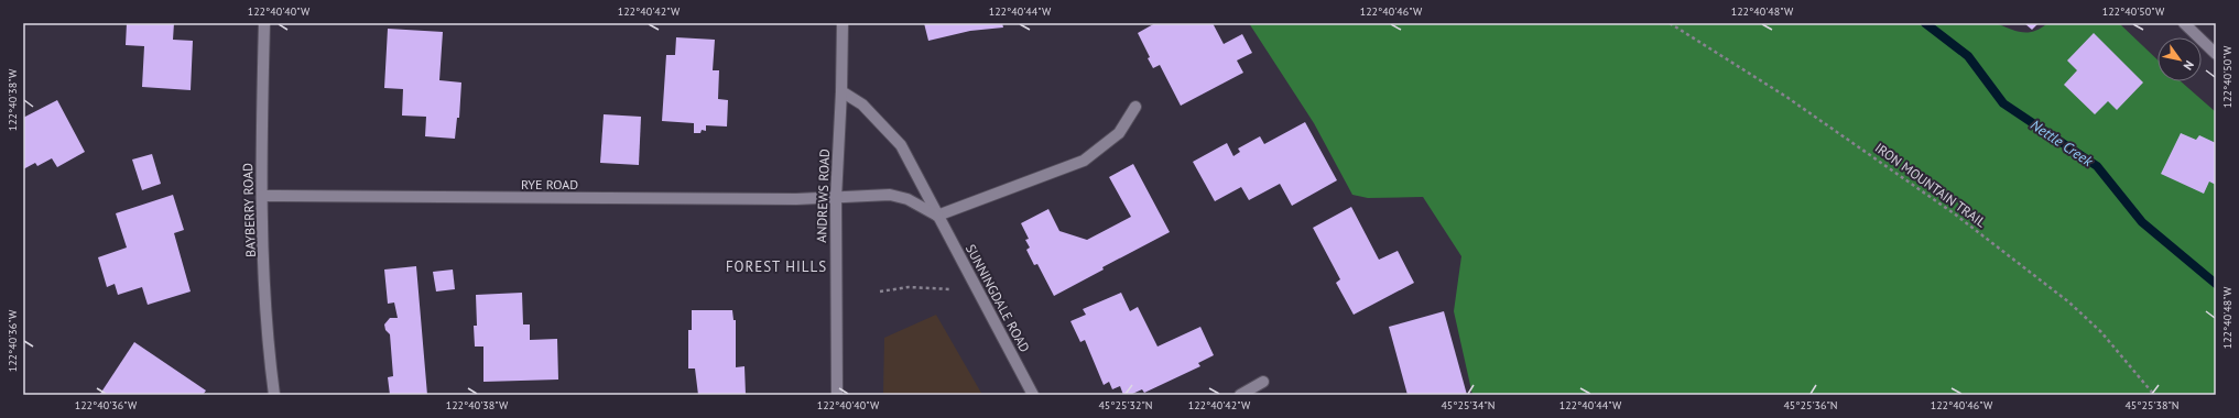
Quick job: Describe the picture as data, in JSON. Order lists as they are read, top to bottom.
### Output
{
  "streets": {
    "street": [
      "RYE ROAD",
      "ANDREWS ROAD",
      "BAYBERRY ROAD",
      "SUNNINGDALE ROAD"
    ],
    "path": ["IRON MOUNTAIN TRAIL"]
  },
  "crossings": [
    ["RYE ROAD", "ANDREWS ROAD"],
    ["RYE ROAD", "BAYBERRY ROAD"],
    ["ANDREWS ROAD", "SUNNINGDALE ROAD"]
  ],
  "districts": ["FOREST HILLS"],
  "water": ["Nettle Creek"],
  "north": "bottom right",
  "coordinates": [
    "122°40'40\"W",
    "122°40'42\"W",
    "122°40'44\"W",
    "122°40'46\"W",
    "122°40'48\"W",
    "122°40'50\"W",
    "122°40'38\"W",
    "122°40'36\"W",
    "45°25'32\"N",
    "45°25'34\"N",
    "45°25'36\"N",
    "45°25'38\"N"
  ]
}
